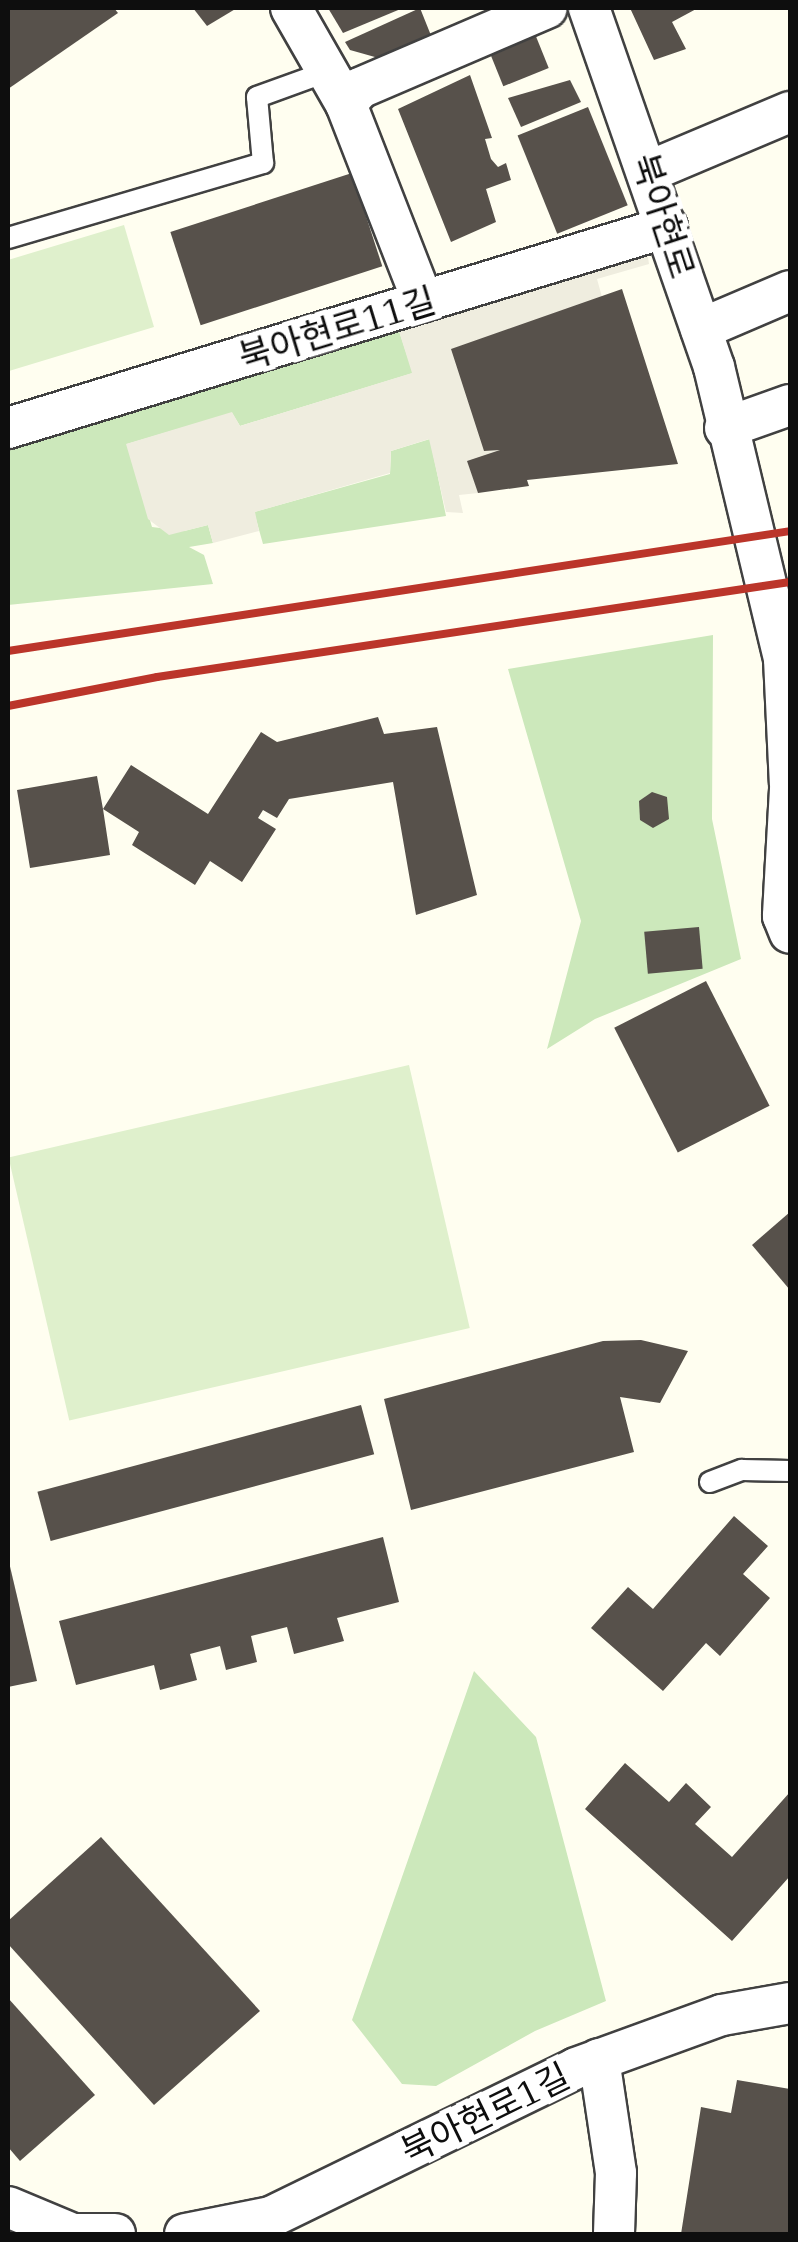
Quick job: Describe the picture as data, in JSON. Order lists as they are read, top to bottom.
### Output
{
  "streets": {
    "street": ["북아현로", "북아현로11길", "북아현로1길"]
  },
  "crossings": [
    ["북아현로", "북아현로11길"]
  ]
}
